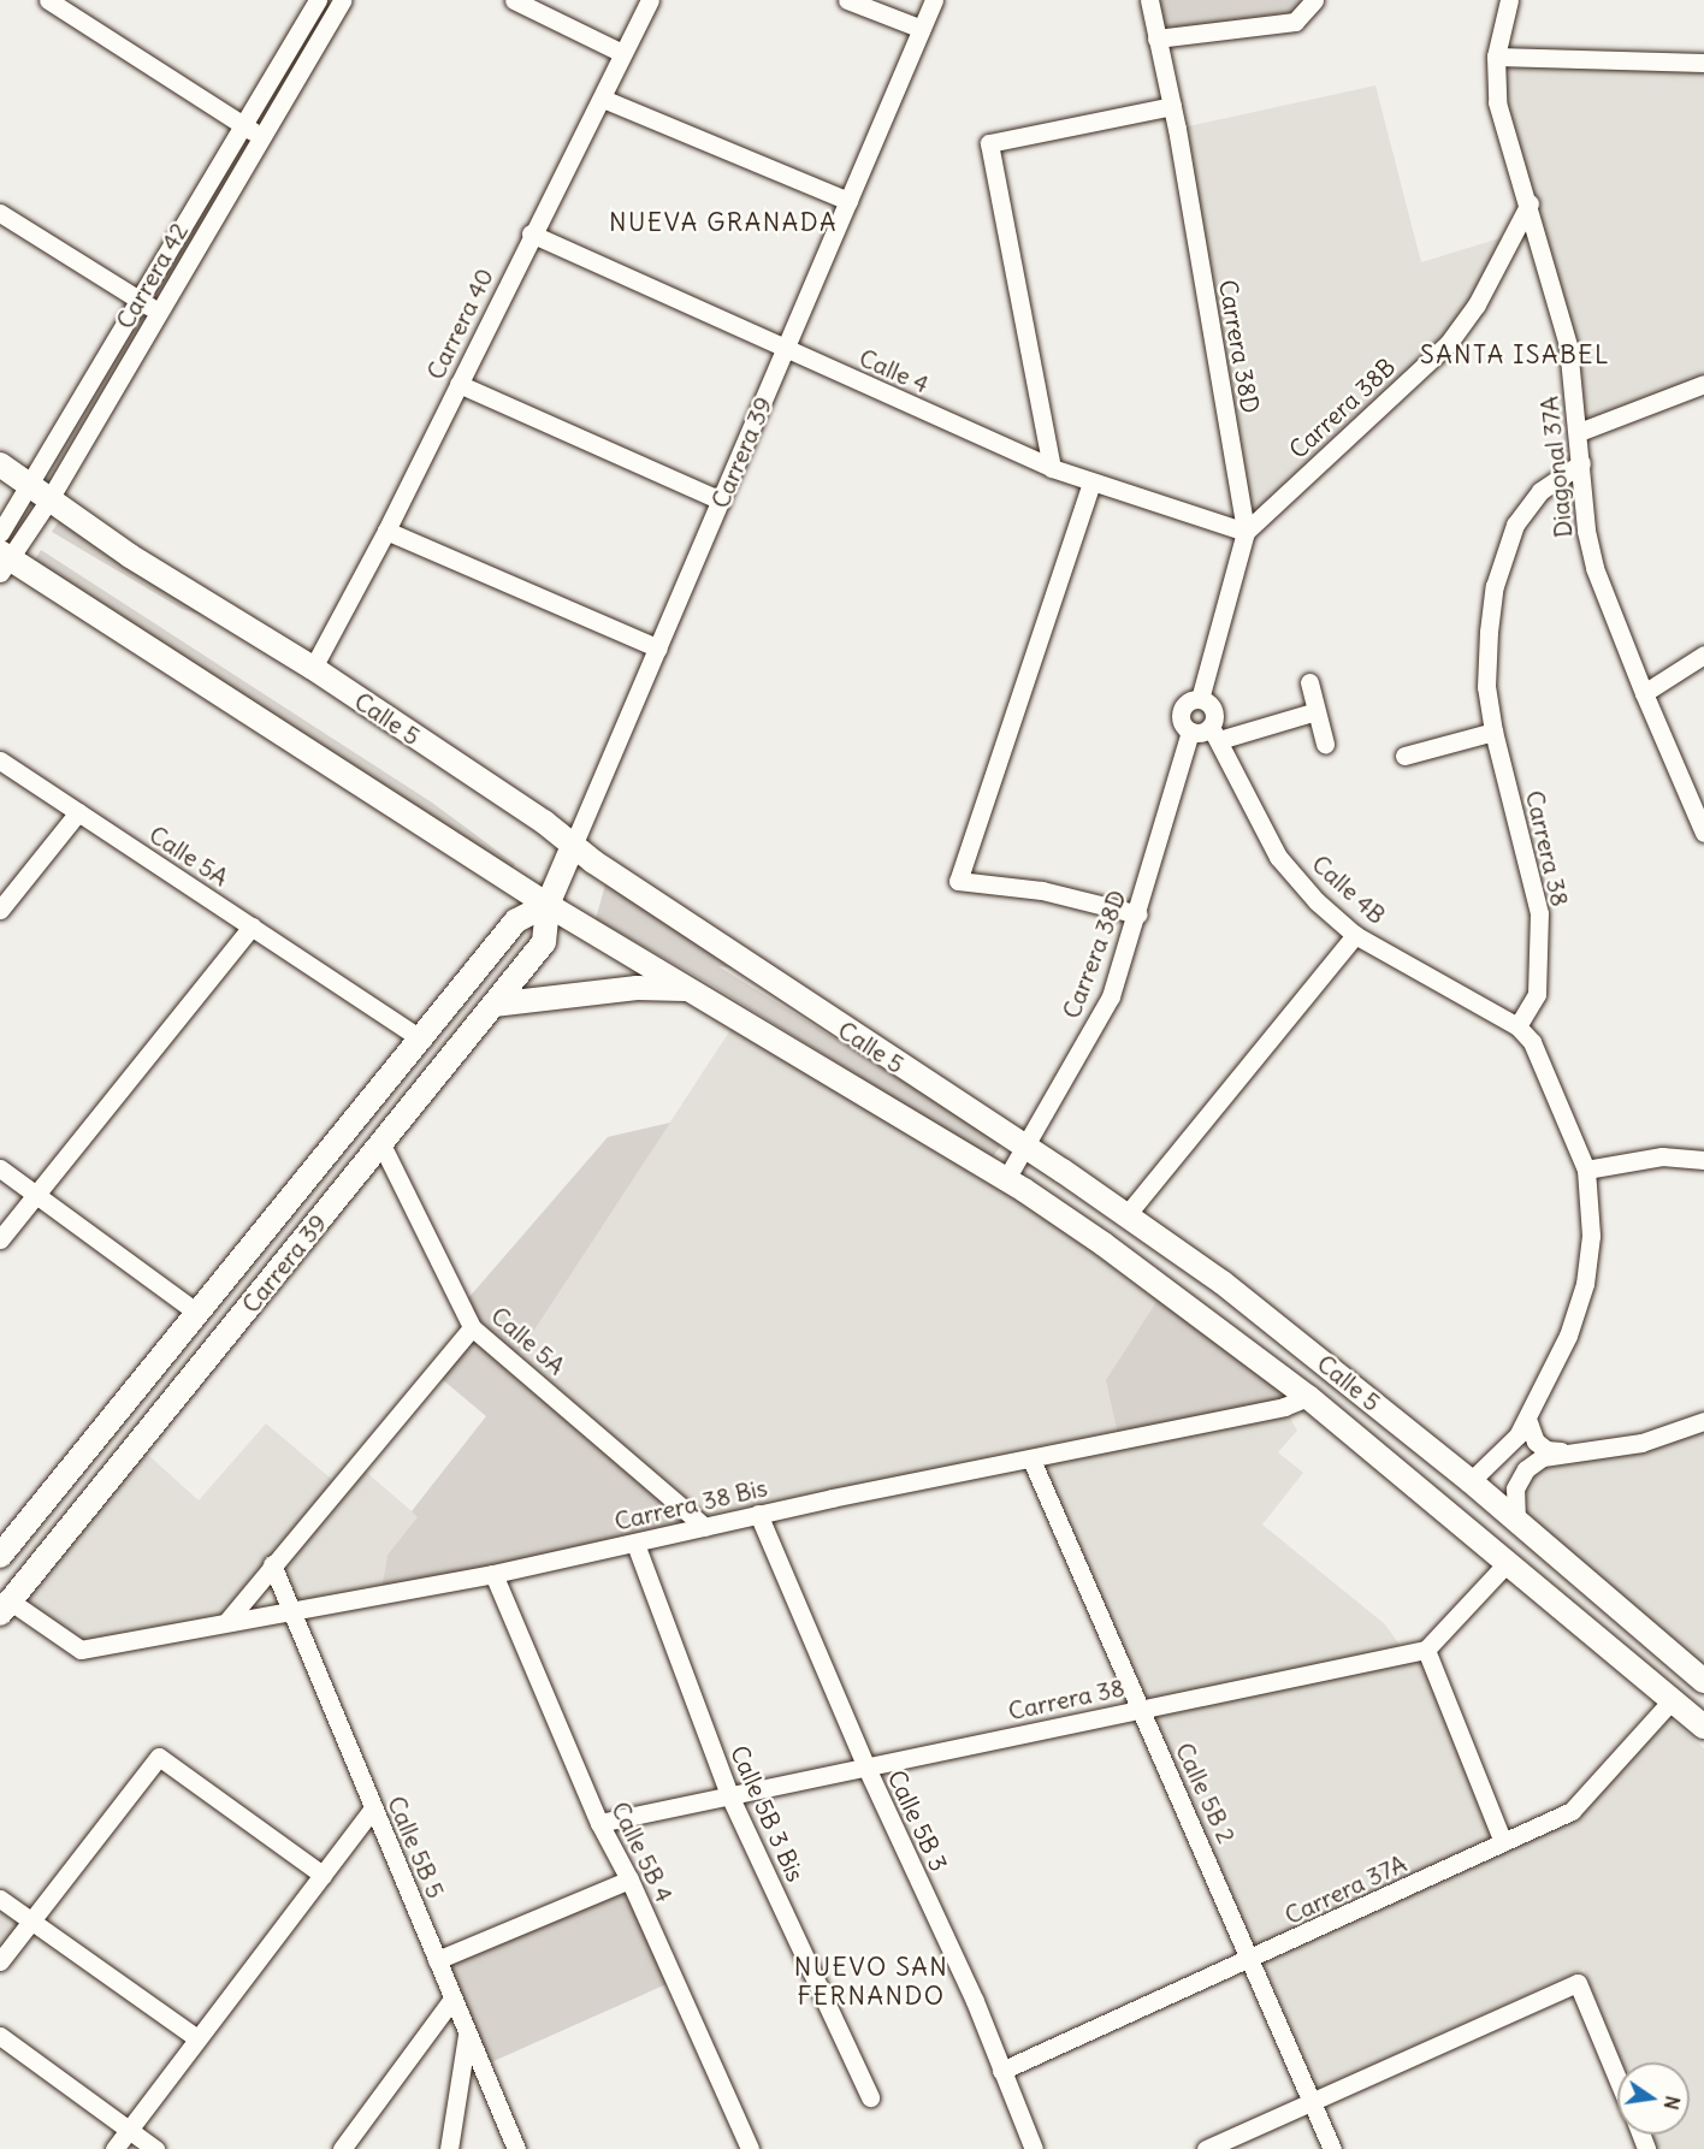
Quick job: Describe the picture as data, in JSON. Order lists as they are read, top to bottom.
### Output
{
  "streets": {
    "main road": ["Carrera 39", "Calle 5"],
    "street": [
      "Carrera 42",
      "Carrera 40",
      "Carrera 38D",
      "Calle 4",
      "Carrera 38B",
      "Diagonal 37A",
      "Carrera 38",
      "Calle 5A",
      "Calle 4B",
      "Carrera 38 Bis",
      "Calle 5B 2",
      "Calle 5B 3 Bis",
      "Calle 5B 3",
      "Calle 5B 5",
      "Calle 5B 4",
      "Carrera 37A"
    ]
  },
  "crossings": [
    ["Carrera 42", "Calle 5"],
    ["Carrera 40", "Calle 4"],
    ["Carrera 40", "Calle 5"],
    ["Carrera 38D", "Calle 4"],
    ["Carrera 38D", "Carrera 38B"],
    ["Carrera 38D", "Calle 5"],
    ["Carrera 38D", "Calle 4B"],
    ["Calle 4", "Carrera 38B"],
    ["Calle 4", "Carrera 39"],
    ["Carrera 38B", "Diagonal 37A"],
    ["Carrera 39", "Calle 5"],
    ["Carrera 39", "Calle 5A"],
    ["Carrera 39", "Carrera 38 Bis"],
    ["Diagonal 37A", "Carrera 38"],
    ["Calle 5", "Carrera 38 Bis"],
    ["Calle 5", "Carrera 37A"],
    ["Carrera 38", "Calle 4B"],
    ["Carrera 38", "Calle 5B 2"],
    ["Carrera 38", "Calle 5B 3 Bis"],
    ["Carrera 38", "Calle 5B 3"],
    ["Carrera 38", "Calle 5B 4"],
    ["Calle 5A", "Carrera 38 Bis"],
    ["Carrera 38 Bis", "Calle 5B 2"],
    ["Carrera 38 Bis", "Calle 5B 3 Bis"],
    ["Carrera 38 Bis", "Calle 5B 3"],
    ["Carrera 38 Bis", "Calle 5B 5"],
    ["Carrera 38 Bis", "Calle 5B 4"],
    ["Calle 5B 2", "Carrera 37A"],
    ["Calle 5B 3", "Carrera 37A"]
  ],
  "districts": ["NUEVA GRANADA", "SANTA ISABEL", "NUEVO SAN FERNANDO"],
  "north": "right"
}
